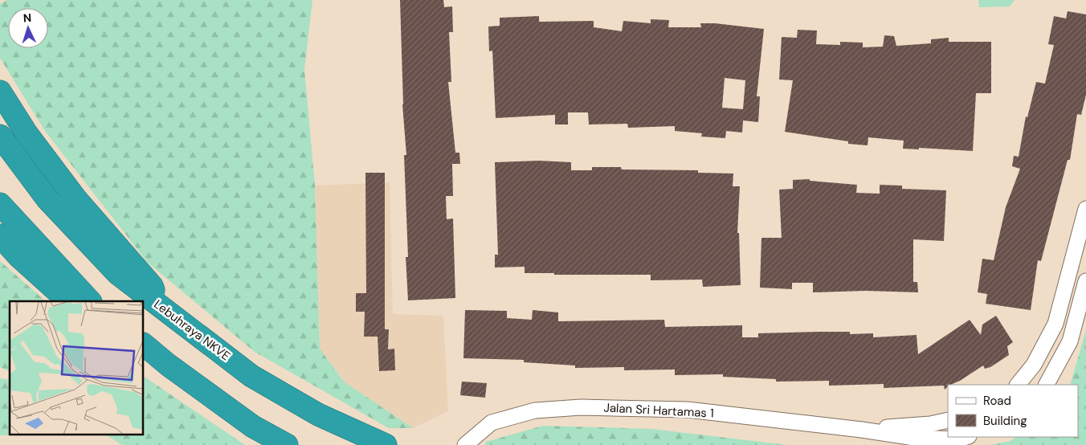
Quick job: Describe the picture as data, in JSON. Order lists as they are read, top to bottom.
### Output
{
  "streets": {
    "highway": ["Lebuhraya NKVE"],
    "street": ["Jalan Sri Hartamas 1"]
  },
  "legend": ["Road", "Building"],
  "north": "top"
}
